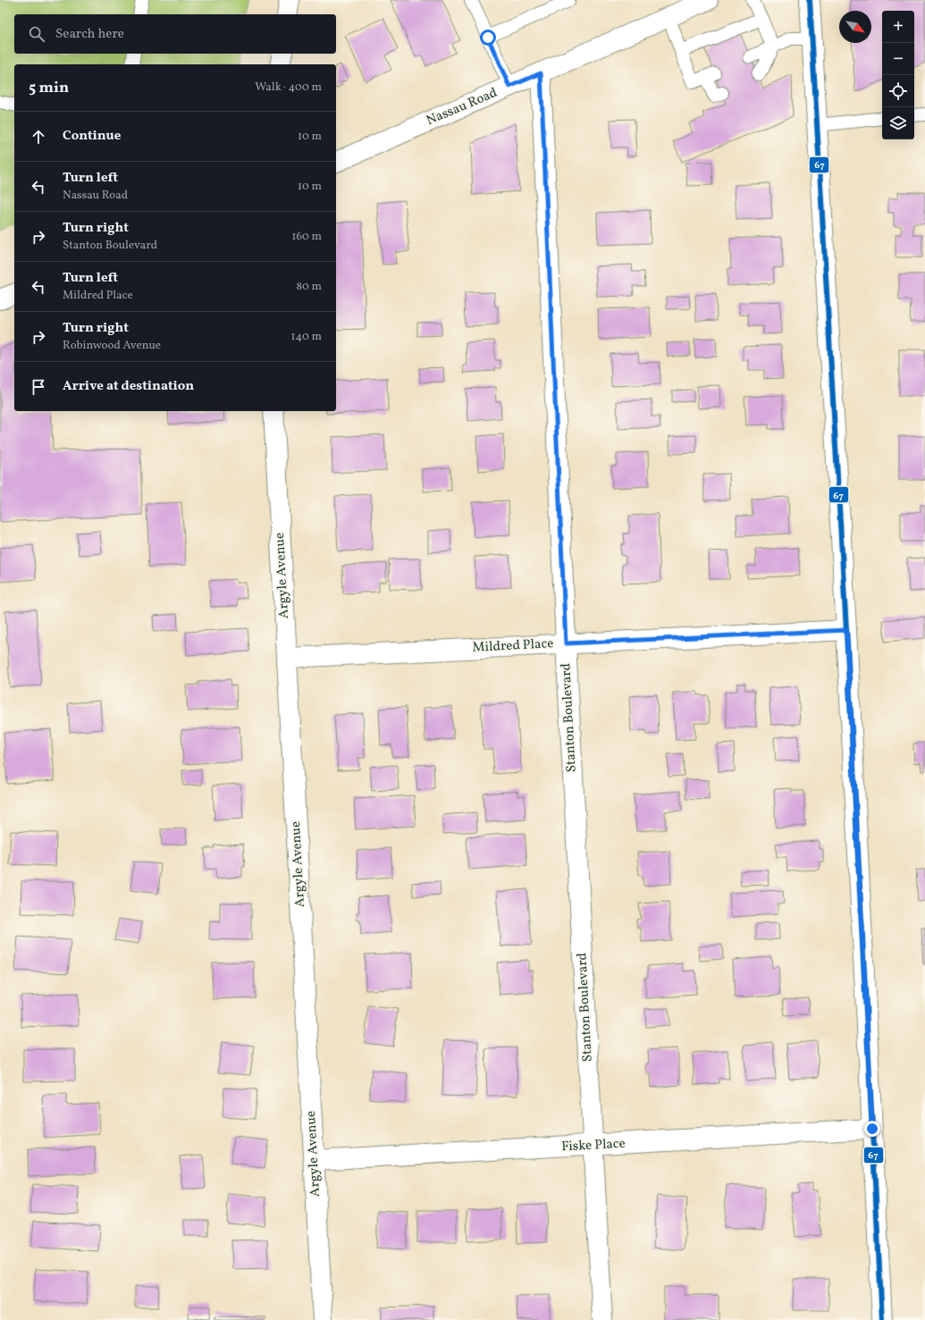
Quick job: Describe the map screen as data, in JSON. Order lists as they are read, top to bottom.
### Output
{
  "streets": {
    "street": [
      "Nassau Road",
      "Argyle Avenue",
      "Mildred Place",
      "Stanton Boulevard",
      "Fiske Place"
    ]
  },
  "crossings": [
    ["Nassau Road", "Stanton Boulevard"],
    ["Argyle Avenue", "Mildred Place"],
    ["Argyle Avenue", "Fiske Place"],
    ["Mildred Place", "Stanton Boulevard"],
    ["Stanton Boulevard", "Fiske Place"]
  ],
  "lines": ["transit line 67"],
  "north": "bottom right",
  "page": {
    "map_buttons": ["+", "−"],
    "search": "Search here",
    "heading": ["5 min", "Walk · 400 m"],
    "list": [
      ["Continue", "10 m"],
      ["Turn left", "Nassau Road", "10 m"],
      ["Turn right", "Stanton Boulevard", "160 m"],
      ["Turn left", "Mildred Place", "80 m"],
      ["Turn right", "Robinwood Avenue", "140 m"],
      "Arrive at destination"
    ]
  }
}
